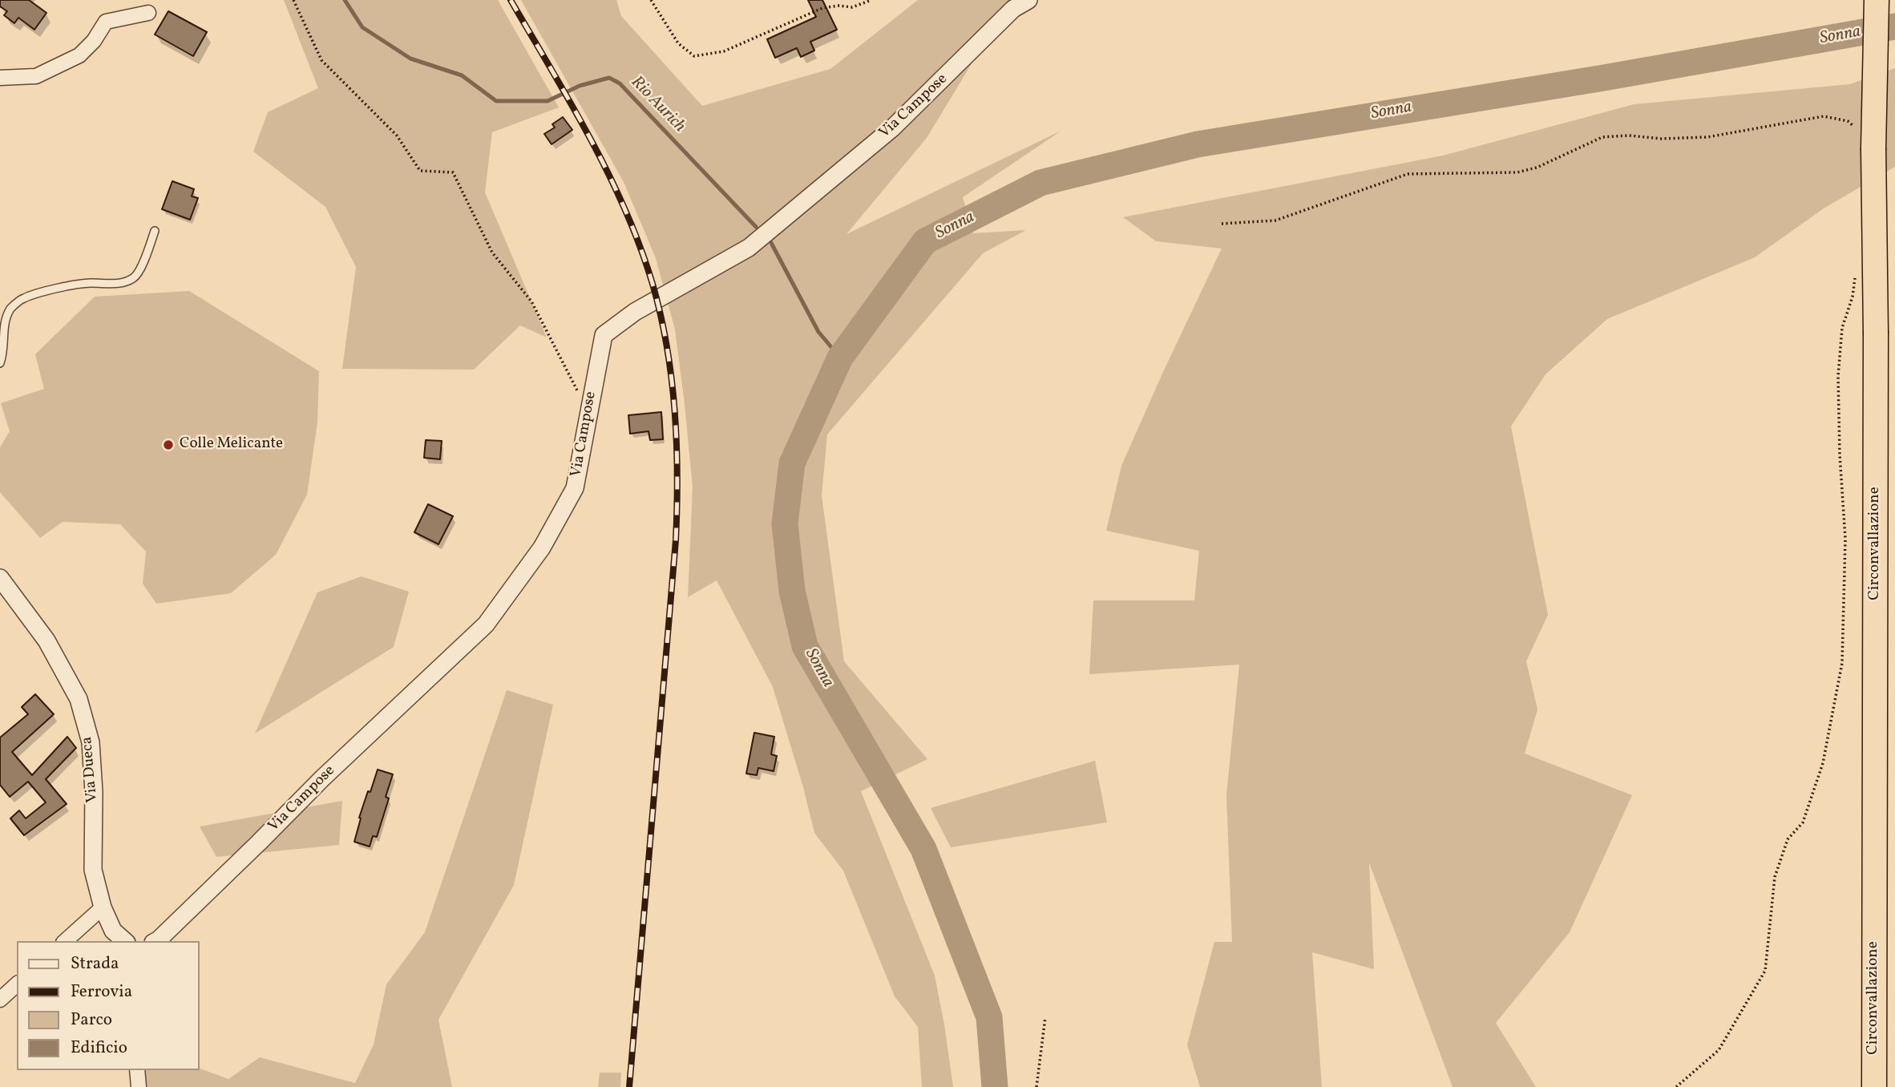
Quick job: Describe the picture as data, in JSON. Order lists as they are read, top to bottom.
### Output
{
  "streets": {
    "highway": ["Circonvallazione"],
    "street": ["Via Campose", "Via Dueca"]
  },
  "water": ["Sonna", "Rio Aurich"],
  "places": ["Colle Melicante"],
  "legend": [
    "Strada",
    "Ferrovia",
    "Parco",
    "Edificio"
  ]
}
